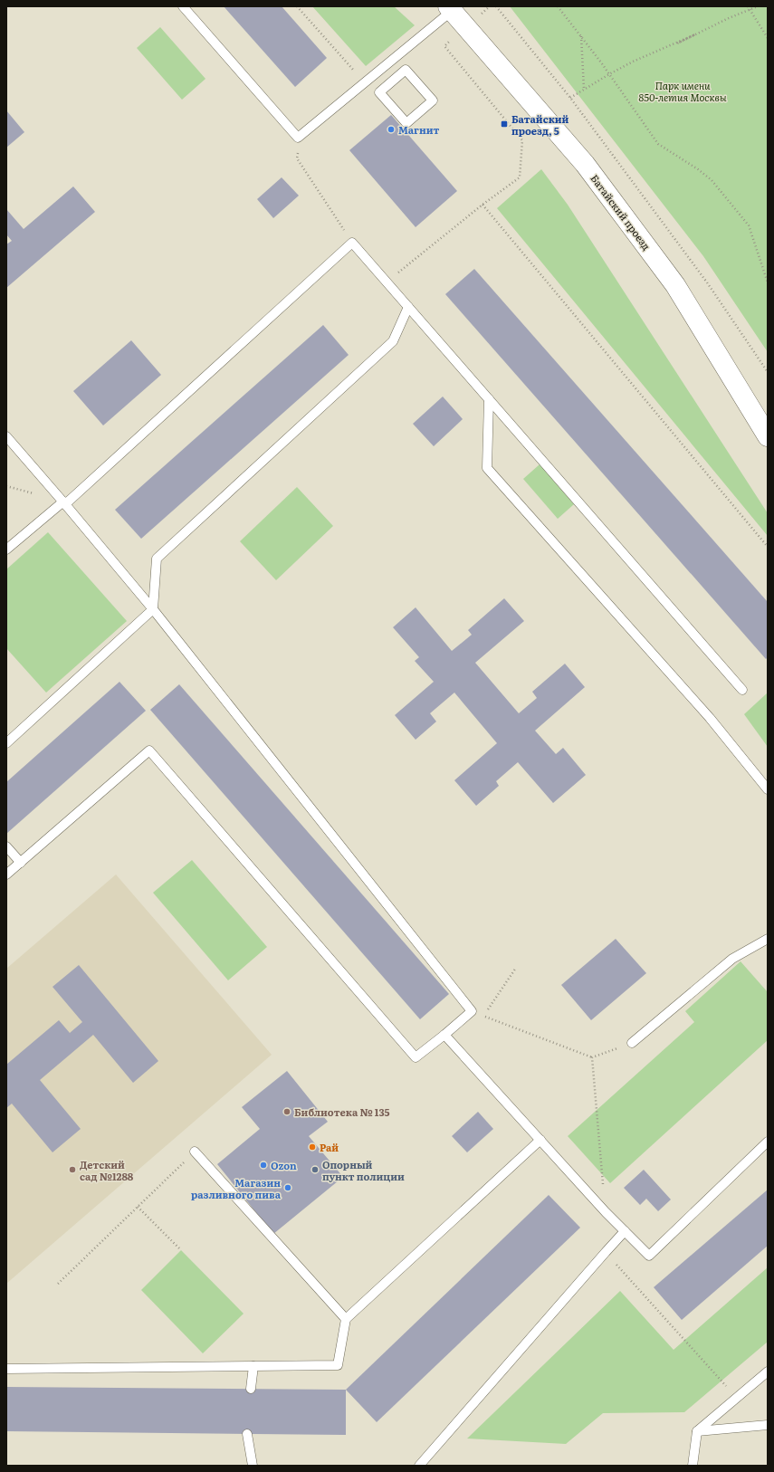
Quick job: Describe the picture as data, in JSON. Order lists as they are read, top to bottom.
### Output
{
  "streets": {
    "main road": ["Батайский проезд"]
  },
  "parks": ["Парк имени 850-летия Москвы"],
  "places": {
    "transit": ["Батайский проезд, 5"],
    "other": [
      "Магнит",
      "Библиотека № 135",
      "Рай",
      "Ozon",
      "Детский сад №1288",
      "Опорный пункт полиции",
      "Магазин разливного пива"
    ]
  }
}
